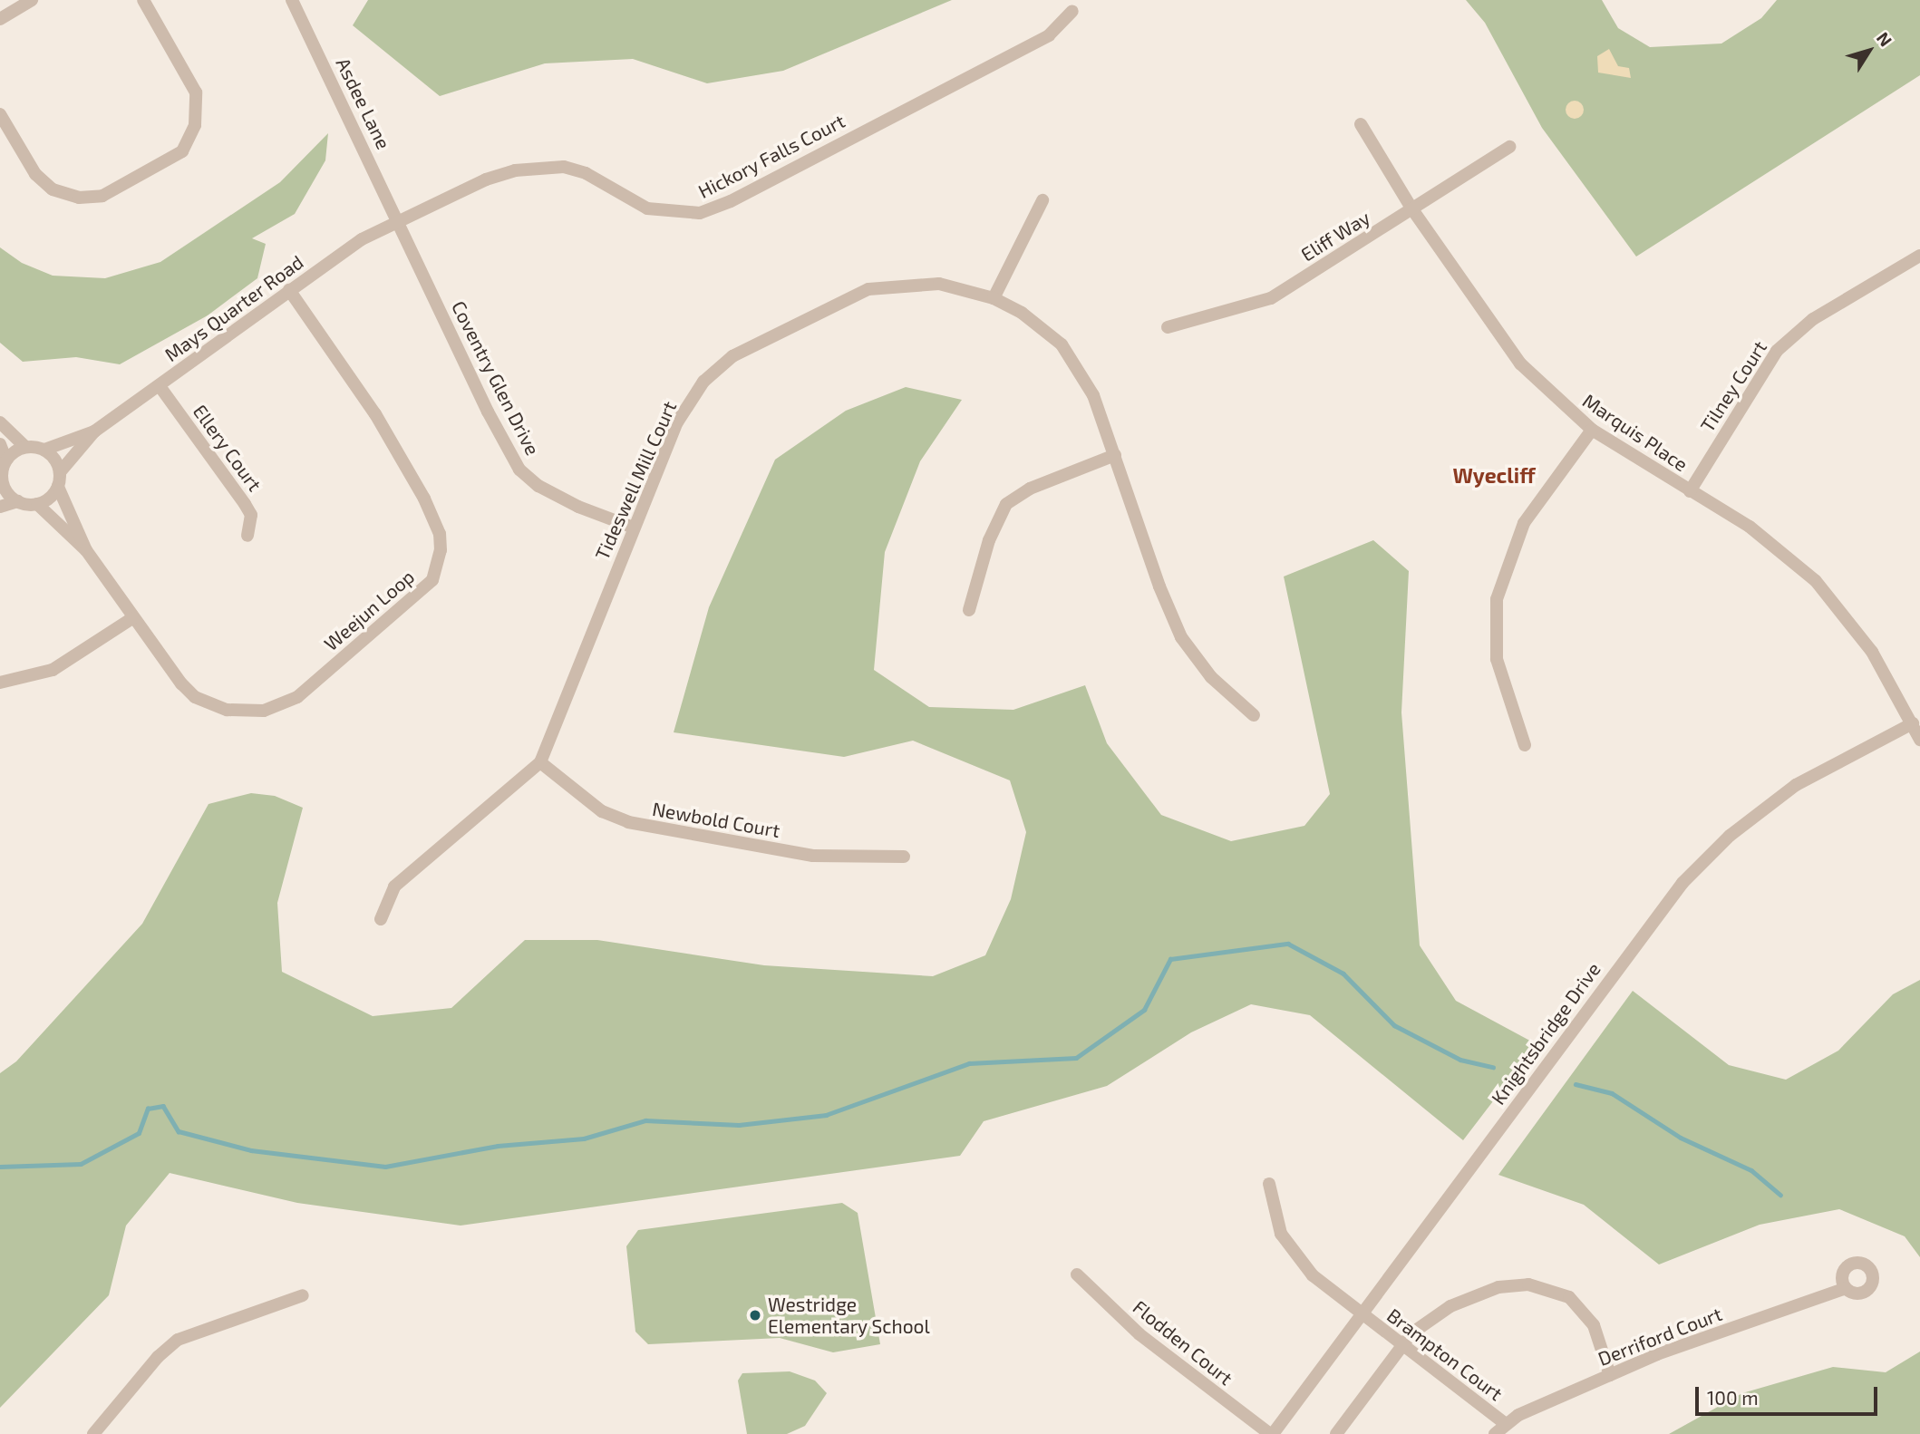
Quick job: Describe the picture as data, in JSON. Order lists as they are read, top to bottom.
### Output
{
  "streets": {
    "street": [
      "Asdee Lane",
      "Hickory Falls Court",
      "Eliff Way",
      "Mays Quarter Road",
      "Coventry Glen Drive",
      "Tilney Court",
      "Marquis Place",
      "Ellery Court",
      "Tideswell Mill Court",
      "Weejun Loop",
      "Newbold Court",
      "Knightsbridge Drive",
      "Derriford Court",
      "Flodden Court",
      "Brampton Court"
    ]
  },
  "crossings": [
    ["Asdee Lane", "Hickory Falls Court"],
    ["Asdee Lane", "Mays Quarter Road"],
    ["Asdee Lane", "Coventry Glen Drive"],
    ["Hickory Falls Court", "Mays Quarter Road"],
    ["Hickory Falls Court", "Coventry Glen Drive"],
    ["Eliff Way", "Marquis Place"],
    ["Mays Quarter Road", "Coventry Glen Drive"],
    ["Mays Quarter Road", "Ellery Court"],
    ["Mays Quarter Road", "Weejun Loop"],
    ["Coventry Glen Drive", "Tideswell Mill Court"],
    ["Tilney Court", "Marquis Place"],
    ["Marquis Place", "Knightsbridge Drive"],
    ["Tideswell Mill Court", "Newbold Court"],
    ["Knightsbridge Drive", "Flodden Court"],
    ["Knightsbridge Drive", "Brampton Court"],
    ["Derriford Court", "Brampton Court"]
  ],
  "districts": ["Wyecliff"],
  "places": ["Westridge Elementary School"],
  "scale_bar": "100 m",
  "north": "top right"
}
